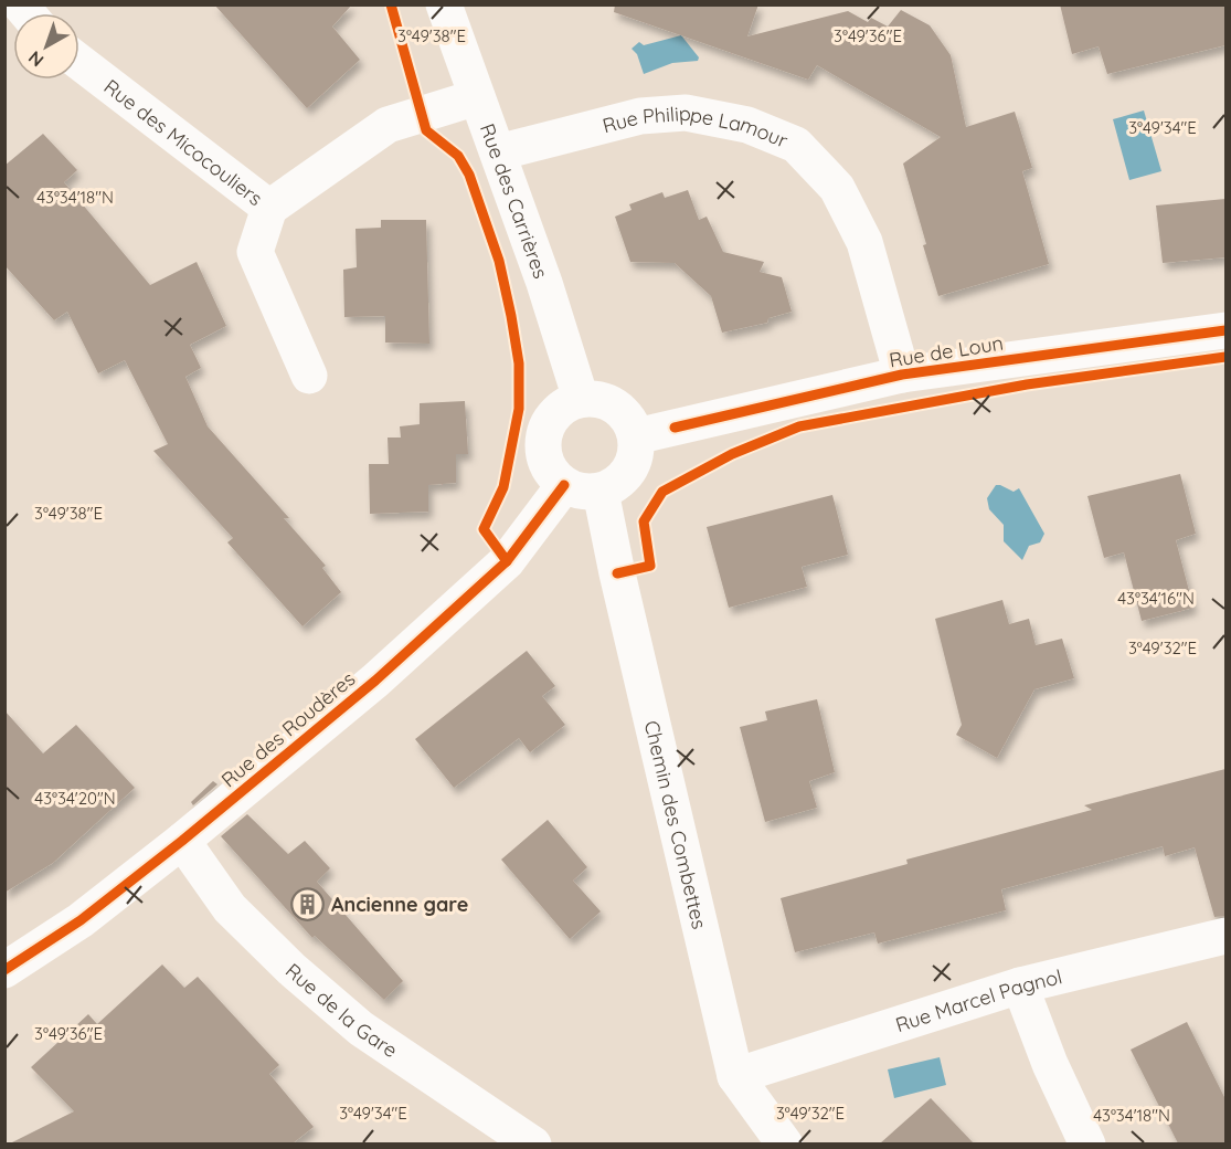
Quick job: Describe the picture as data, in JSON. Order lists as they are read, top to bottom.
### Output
{
  "streets": {
    "street": [
      "Rue Philippe Lamour",
      "Rue des Micocouliers",
      "Rue des Carrières",
      "Rue de Loun",
      "Rue des Roudères",
      "Chemin des Combettes",
      "Rue Marcel Pagnol",
      "Rue de la Gare"
    ]
  },
  "crossings": [
    ["Rue Philippe Lamour", "Rue des Carrières"],
    ["Rue Philippe Lamour", "Rue de Loun"],
    ["Rue des Micocouliers", "Rue des Carrières"],
    ["Rue des Carrières", "Rue de Loun"],
    ["Rue des Carrières", "Rue des Roudères"],
    ["Rue des Carrières", "Chemin des Combettes"],
    ["Rue de Loun", "Rue des Roudères"],
    ["Rue de Loun", "Chemin des Combettes"],
    ["Rue des Roudères", "Chemin des Combettes"],
    ["Rue des Roudères", "Rue de la Gare"],
    ["Chemin des Combettes", "Rue Marcel Pagnol"]
  ],
  "places": {
    "building": ["Ancienne gare"]
  },
  "north": "bottom left",
  "coordinates": [
    "3°49'38\"E",
    "3°49'36\"E",
    "3°49'34\"E",
    "43°34'18\"N",
    "43°34'16\"N",
    "3°49'32\"E",
    "43°34'20\"N"
  ]
}
